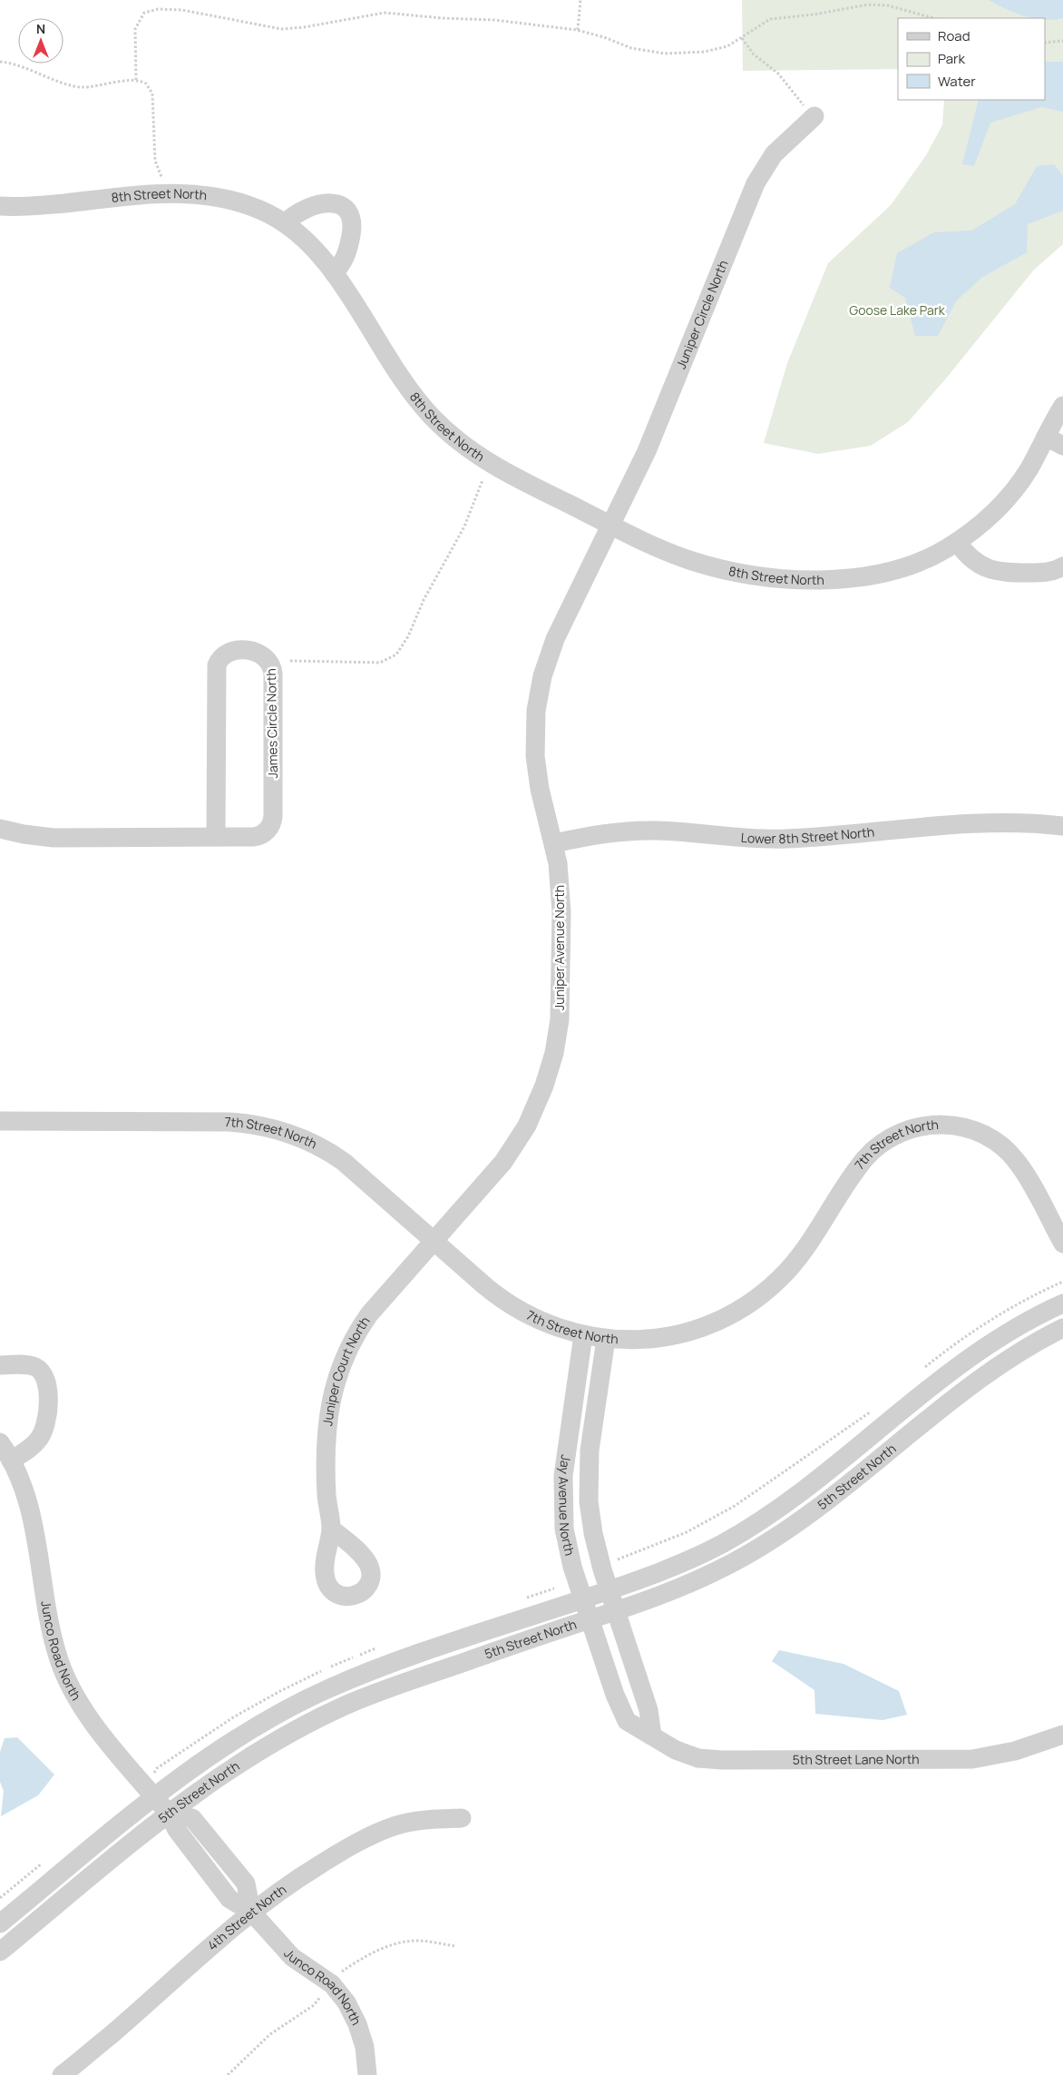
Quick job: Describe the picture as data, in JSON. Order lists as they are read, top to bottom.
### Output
{
  "streets": {
    "street": [
      "8th Street North",
      "Juniper Circle North",
      "James Circle North",
      "Lower 8th Street North",
      "Juniper Avenue North",
      "7th Street North",
      "Juniper Court North",
      "5th Street North",
      "Jay Avenue North",
      "Junco Road North",
      "5th Street Lane North",
      "4th Street North"
    ]
  },
  "crossings": [
    ["8th Street North", "Juniper Circle North"],
    ["8th Street North", "Juniper Avenue North"],
    ["Juniper Circle North", "Juniper Avenue North"],
    ["Lower 8th Street North", "Juniper Avenue North"],
    ["Juniper Avenue North", "7th Street North"],
    ["Juniper Avenue North", "Juniper Court North"],
    ["7th Street North", "Juniper Court North"],
    ["7th Street North", "Jay Avenue North"],
    ["5th Street North", "Jay Avenue North"],
    ["5th Street North", "Junco Road North"],
    ["5th Street North", "5th Street Lane North"],
    ["Jay Avenue North", "5th Street Lane North"],
    ["Junco Road North", "4th Street North"]
  ],
  "parks": ["Goose Lake Park"],
  "legend": ["Road", "Park", "Water"],
  "north": "top"
}
